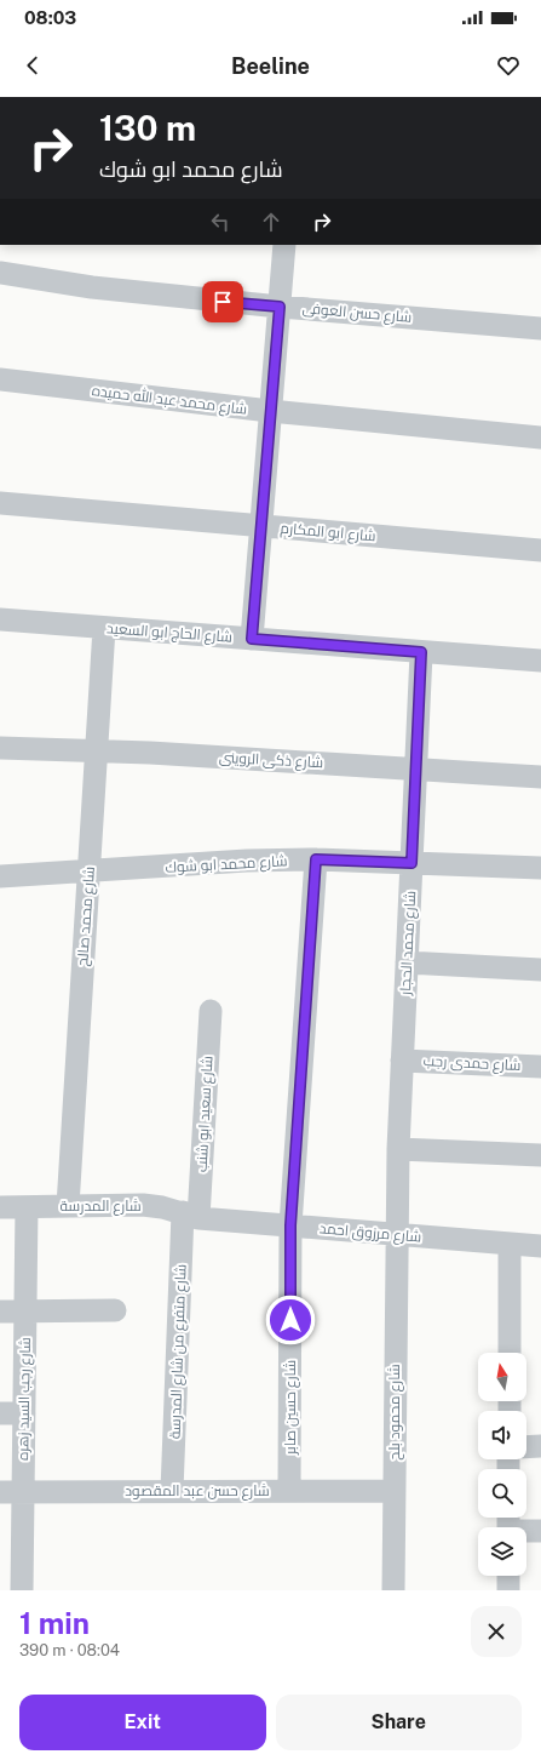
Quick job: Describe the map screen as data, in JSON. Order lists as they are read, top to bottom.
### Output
{
  "streets": {
    "street": [
      "شارع حسن العوفى",
      "شارع محمد عبد الله حميده",
      "شارع ابو المكارم",
      "شارع الحاج ابو السعيد",
      "شارع ذكى الروينى",
      "شارع محمد ابو شوك",
      "شارع محمد صالح",
      "شارع محمد الحجار",
      "شارع حمدى رجب",
      "شارع سعيد ابو شنب",
      "شارع المدرسة",
      "شارع مرزوق احمد",
      "شارع متفرع من شارع المدرسة",
      "شارع رجب السيد زهره",
      "شارع حسين صابر",
      "شارع محمود بلح",
      "شارع حسن عبد المقصود"
    ]
  },
  "crossings": [
    ["شارع الحاج ابو السعيد", "شارع محمد صالح"],
    ["شارع الحاج ابو السعيد", "شارع محمد الحجار"],
    ["شارع ذكى الروينى", "شارع محمد صالح"],
    ["شارع ذكى الروينى", "شارع محمد الحجار"],
    ["شارع محمد ابو شوك", "شارع محمد صالح"],
    ["شارع محمد ابو شوك", "شارع محمد الحجار"],
    ["شارع محمد ابو شوك", "شارع حسين صابر"],
    ["شارع محمد صالح", "شارع المدرسة"],
    ["شارع محمد الحجار", "شارع حمدى رجب"],
    ["شارع محمد الحجار", "شارع مرزوق احمد"],
    ["شارع محمد الحجار", "شارع محمود بلح"],
    ["شارع سعيد ابو شنب", "شارع المدرسة"],
    ["شارع سعيد ابو شنب", "شارع مرزوق احمد"],
    ["شارع سعيد ابو شنب", "شارع متفرع من شارع المدرسة"],
    ["شارع المدرسة", "شارع مرزوق احمد"],
    ["شارع المدرسة", "شارع متفرع من شارع المدرسة"],
    ["شارع المدرسة", "شارع رجب السيد زهره"],
    ["شارع مرزوق احمد", "شارع متفرع من شارع المدرسة"],
    ["شارع مرزوق احمد", "شارع حسين صابر"],
    ["شارع مرزوق احمد", "شارع محمود بلح"],
    ["شارع متفرع من شارع المدرسة", "شارع حسن عبد المقصود"],
    ["شارع رجب السيد زهره", "شارع حسن عبد المقصود"],
    ["شارع حسين صابر", "شارع حسن عبد المقصود"],
    ["شارع محمود بلح", "شارع حسن عبد المقصود"]
  ],
  "north": "top",
  "page": {
    "status": "08:03",
    "header": "Beeline",
    "turn": ["130 m", "شارع محمد ابو شوك"],
    "heading": ["1 min", "390 m · 08:04"],
    "buttons": ["Exit", "Share"]
  }
}
